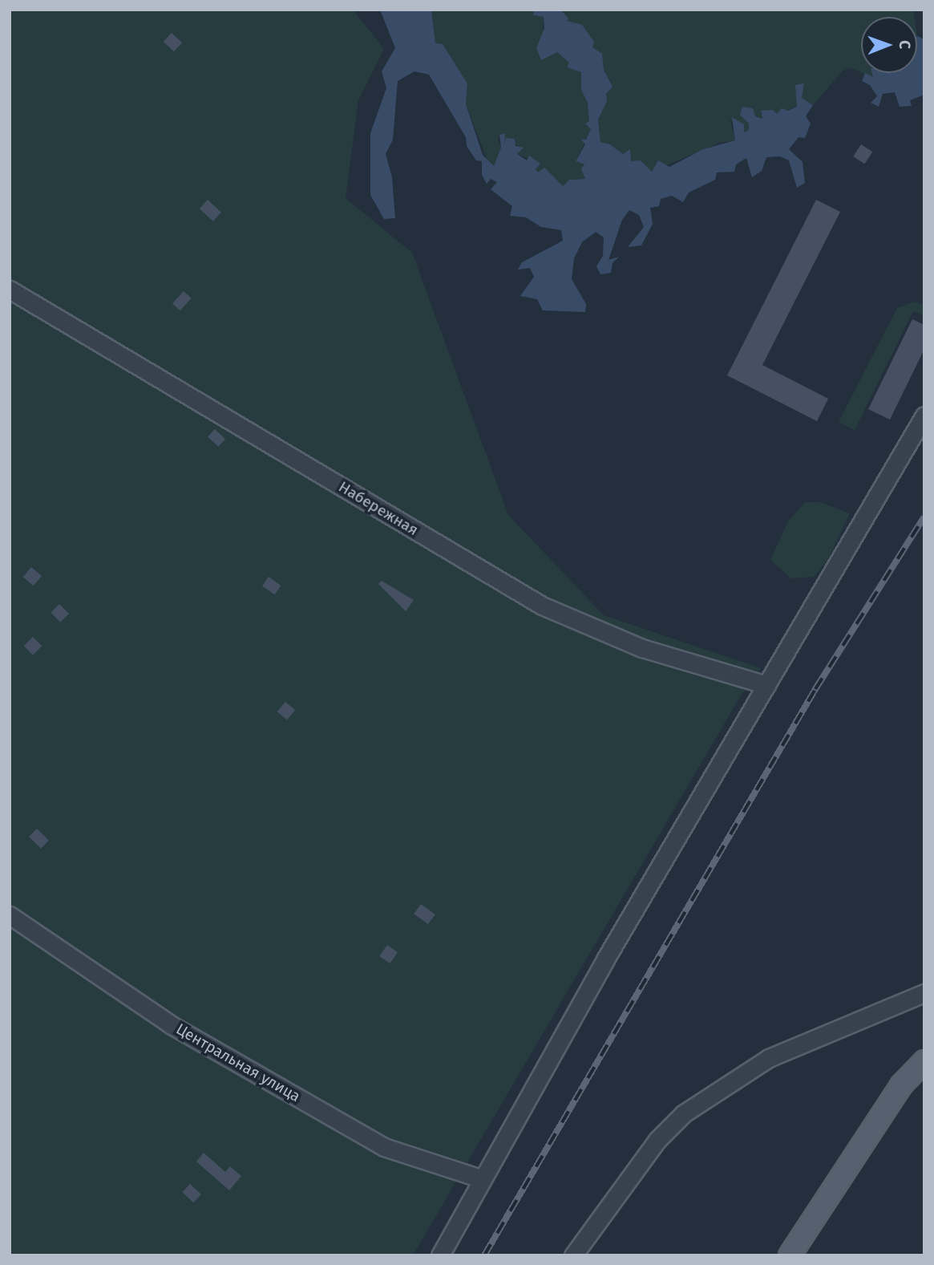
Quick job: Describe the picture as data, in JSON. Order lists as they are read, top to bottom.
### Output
{
  "streets": {
    "street": ["Набережная", "Центральная улица"]
  },
  "north": "right"
}
